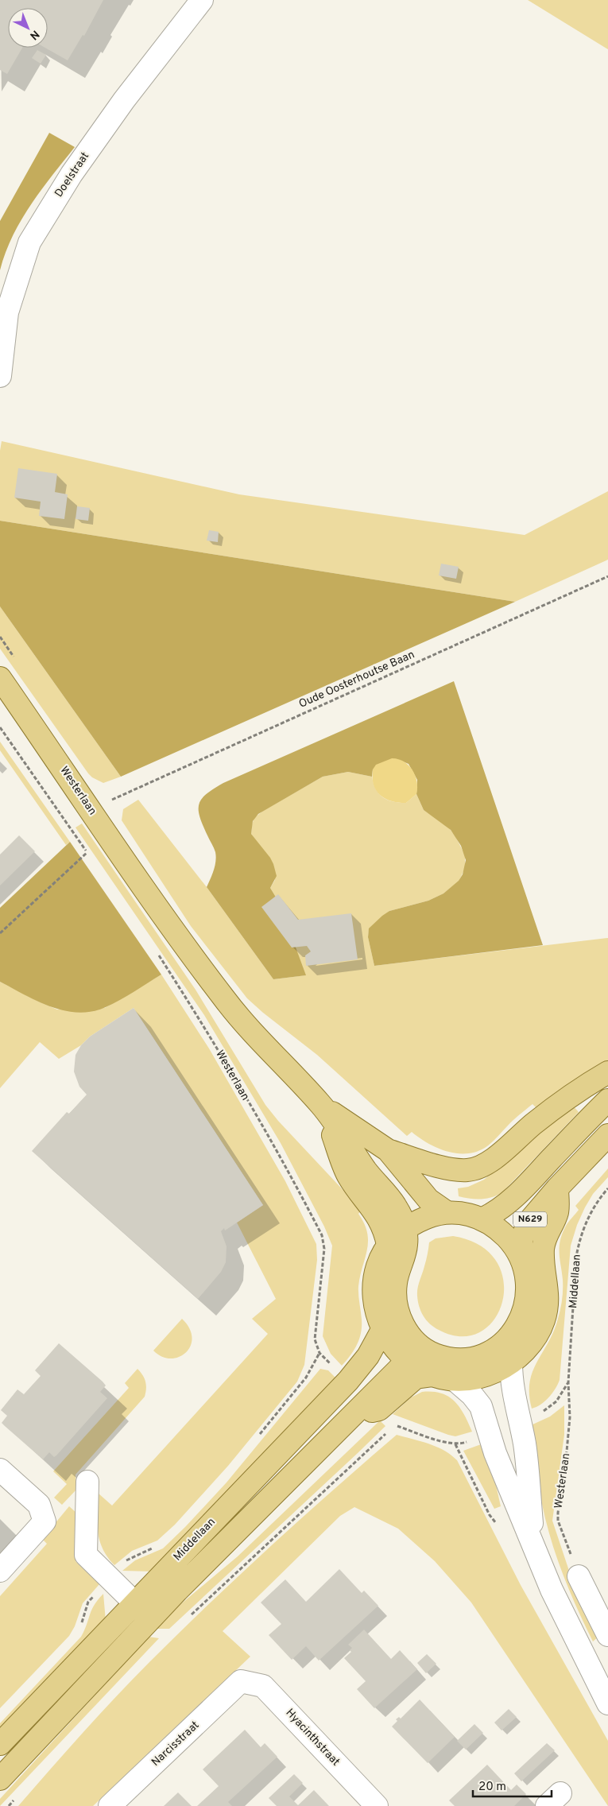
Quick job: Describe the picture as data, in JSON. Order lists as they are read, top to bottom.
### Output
{
  "streets": {
    "main road": ["Westerlaan", "N629", "Middellaan"],
    "street": ["Doelstraat", "Hyacinthstraat", "Narcisstraat"],
    "path": ["Oude Oosterhoutse Baan"]
  },
  "crossings": [
    ["Westerlaan", "N629"],
    ["Westerlaan", "Middellaan"],
    ["Hyacinthstraat", "Narcisstraat"]
  ],
  "scale_bar": "20 m",
  "north": "bottom right"
}
